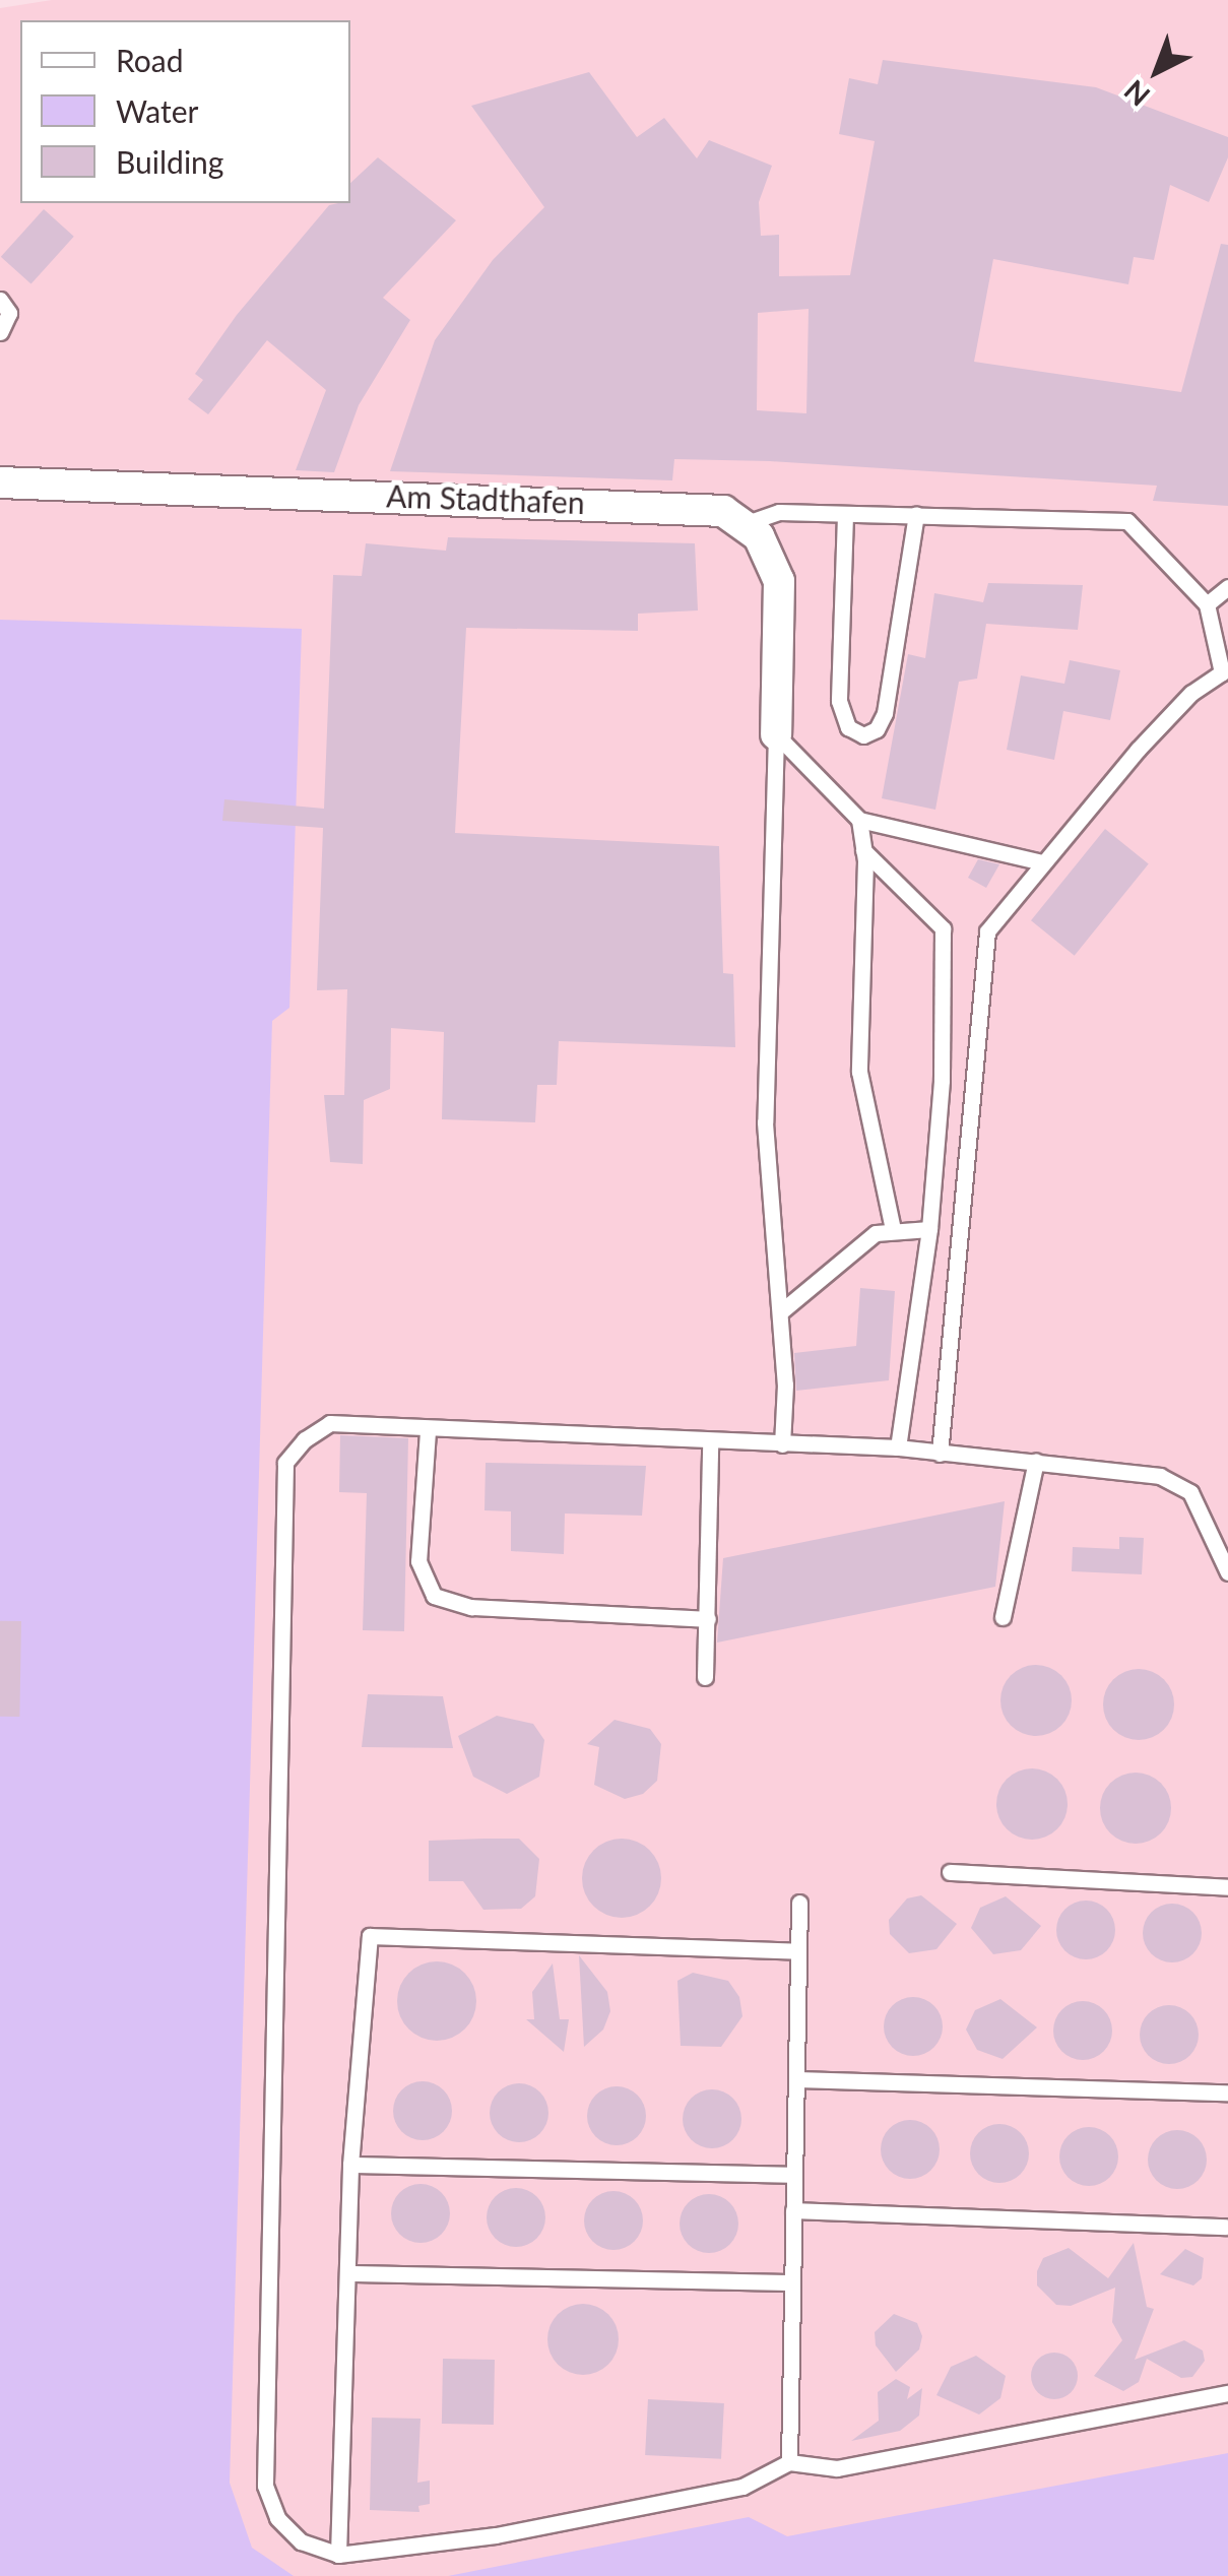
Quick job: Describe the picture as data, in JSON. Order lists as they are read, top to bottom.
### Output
{
  "streets": {
    "street": ["Am Stadthafen"]
  },
  "legend": ["Road", "Water", "Building"],
  "north": "bottom left"
}
